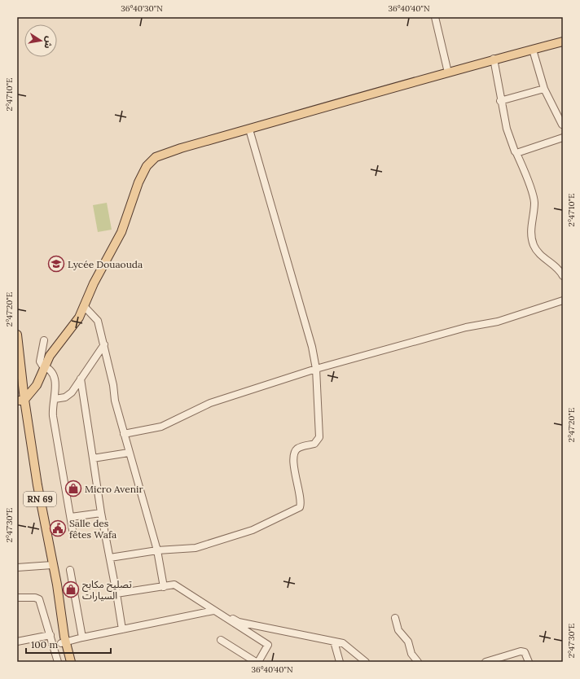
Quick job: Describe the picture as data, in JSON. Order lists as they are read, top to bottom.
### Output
{
  "streets": {
    "main road": ["RN 69"]
  },
  "places": {
    "school or university": ["Lycée Douaouda"],
    "shop": ["Micro Avenir", "تصليح مكابح السيارات"],
    "public building": ["Salle des fêtes Wafa"]
  },
  "scale_bar": "100 m",
  "north": "right",
  "coordinates": [
    "36°40'30\"N",
    "36°40'40\"N",
    "2°47'10\"E",
    "2°47'20\"E",
    "2°47'30\"E"
  ]
}
